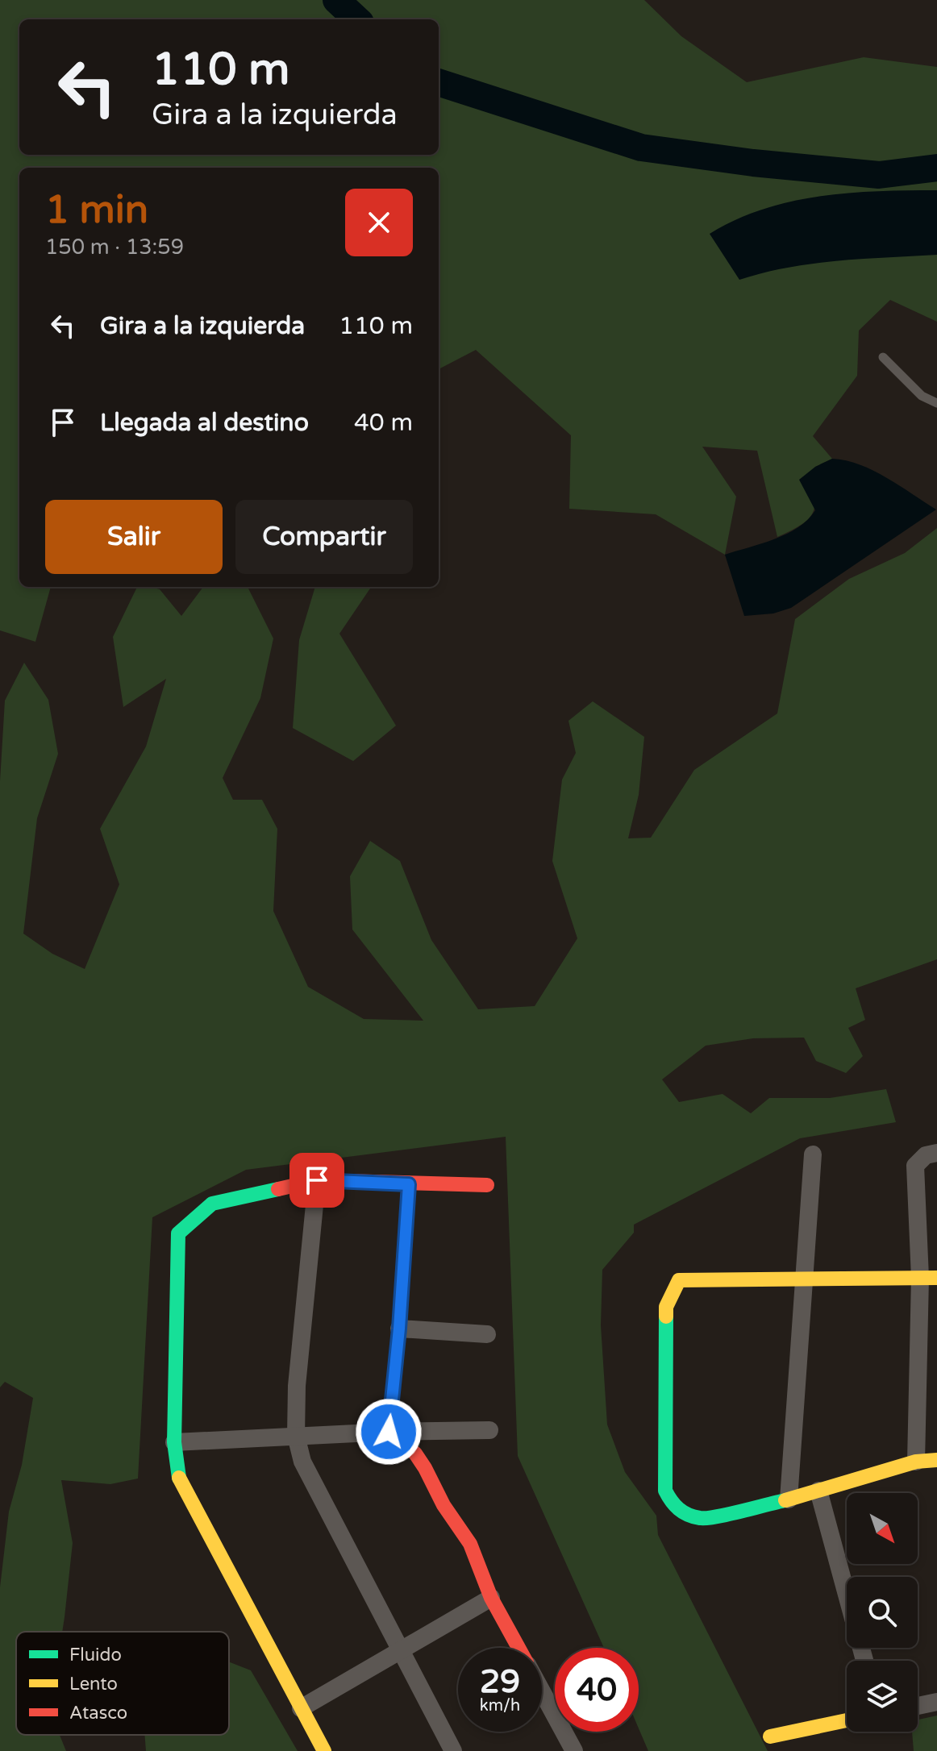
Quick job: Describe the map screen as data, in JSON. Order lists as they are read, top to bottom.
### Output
{
  "legend": ["Fluido", "Lento", "Atasco"],
  "north": "bottom right",
  "page": {
    "turn": ["110 m", "Gira a la izquierda"],
    "heading": ["1 min", "150 m · 13:59"],
    "list": [
      {
        "name": "Gira a la izquierda",
        "value": "110 m"
      },
      {
        "name": "Llegada al destino",
        "value": "40 m"
      }
    ],
    "buttons": ["Salir", "Compartir"],
    "speed": "29 km/h",
    "limit": "40"
  }
}
